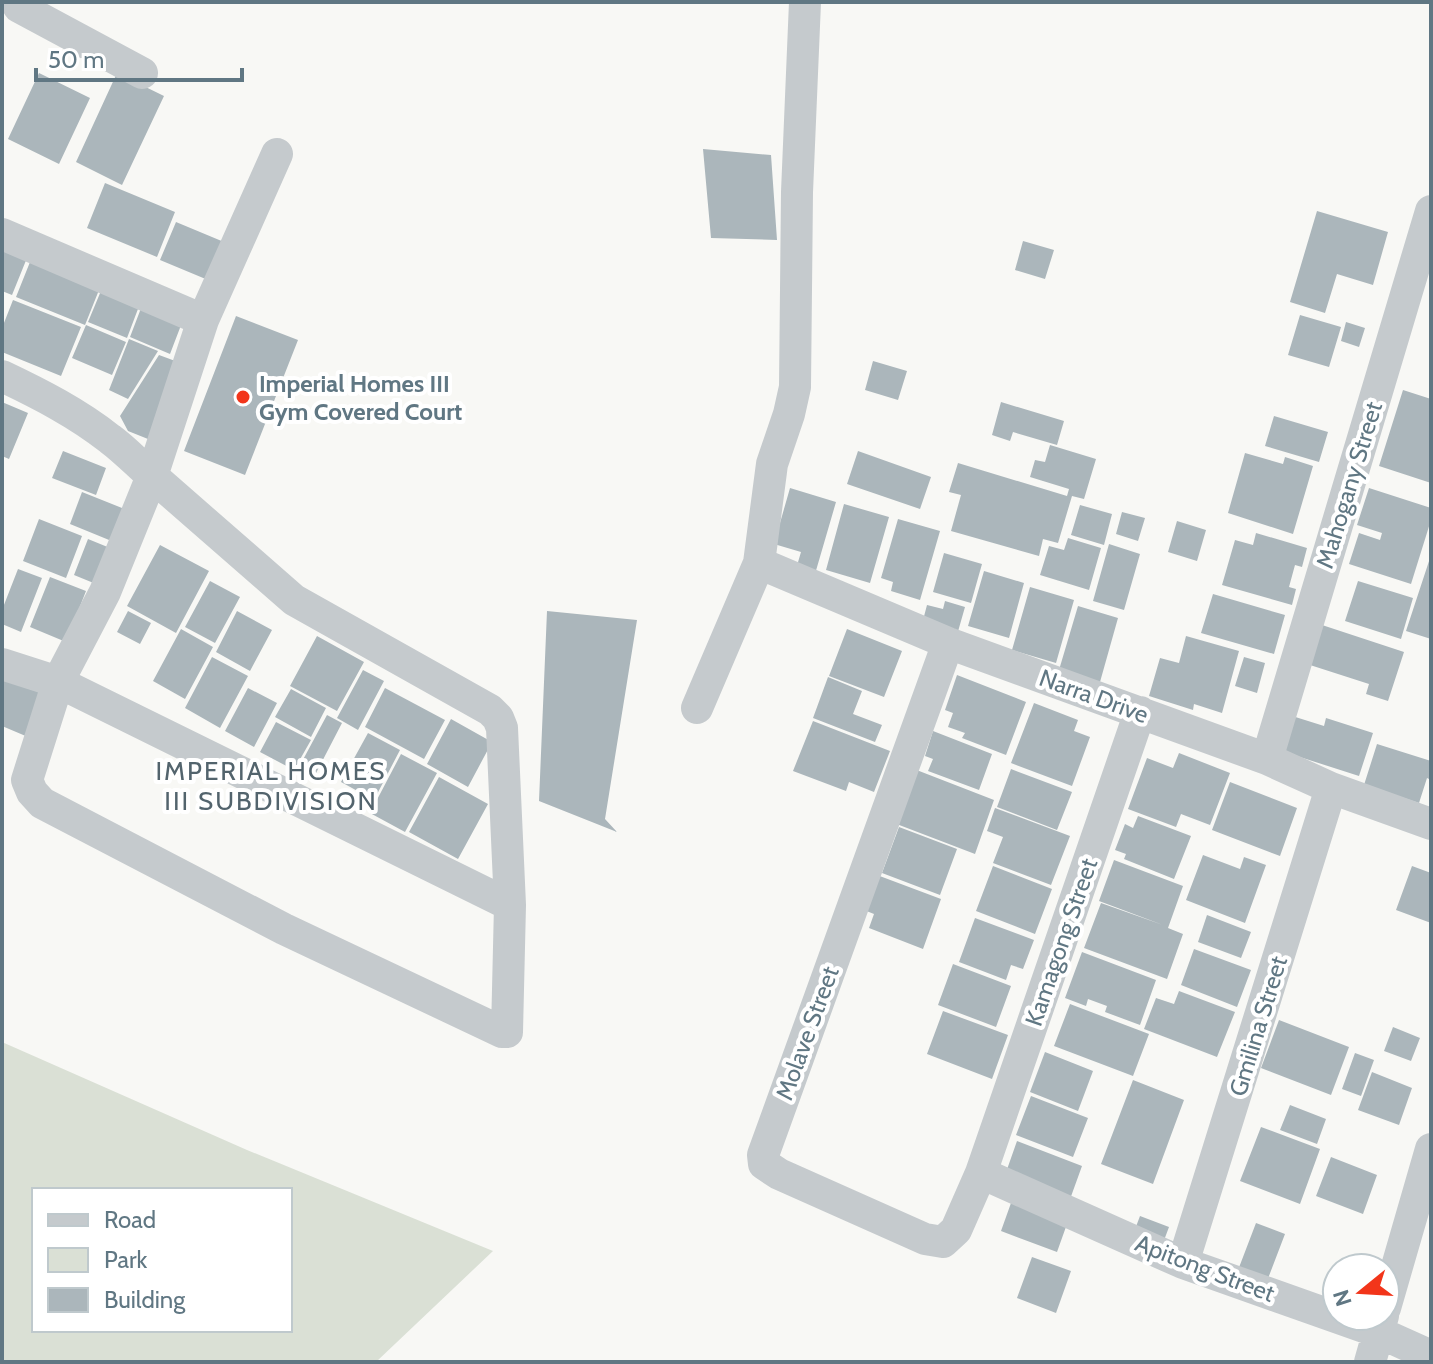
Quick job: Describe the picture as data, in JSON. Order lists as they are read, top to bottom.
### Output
{
  "streets": {
    "street": [
      "Mahogany Street",
      "Narra Drive",
      "Kamagong Street",
      "Gmilina Street",
      "Molave Street",
      "Apitong Street"
    ]
  },
  "crossings": [
    ["Mahogany Street", "Narra Drive"],
    ["Narra Drive", "Kamagong Street"],
    ["Narra Drive", "Gmilina Street"],
    ["Narra Drive", "Molave Street"],
    ["Kamagong Street", "Molave Street"],
    ["Kamagong Street", "Apitong Street"],
    ["Gmilina Street", "Apitong Street"],
    ["Molave Street", "Apitong Street"]
  ],
  "districts": ["IMPERIAL HOMES III SUBDIVISION"],
  "places": ["Imperial Homes III Gym Covered Court"],
  "legend": ["Road", "Park", "Building"],
  "scale_bar": "50 m",
  "north": "left"
}
